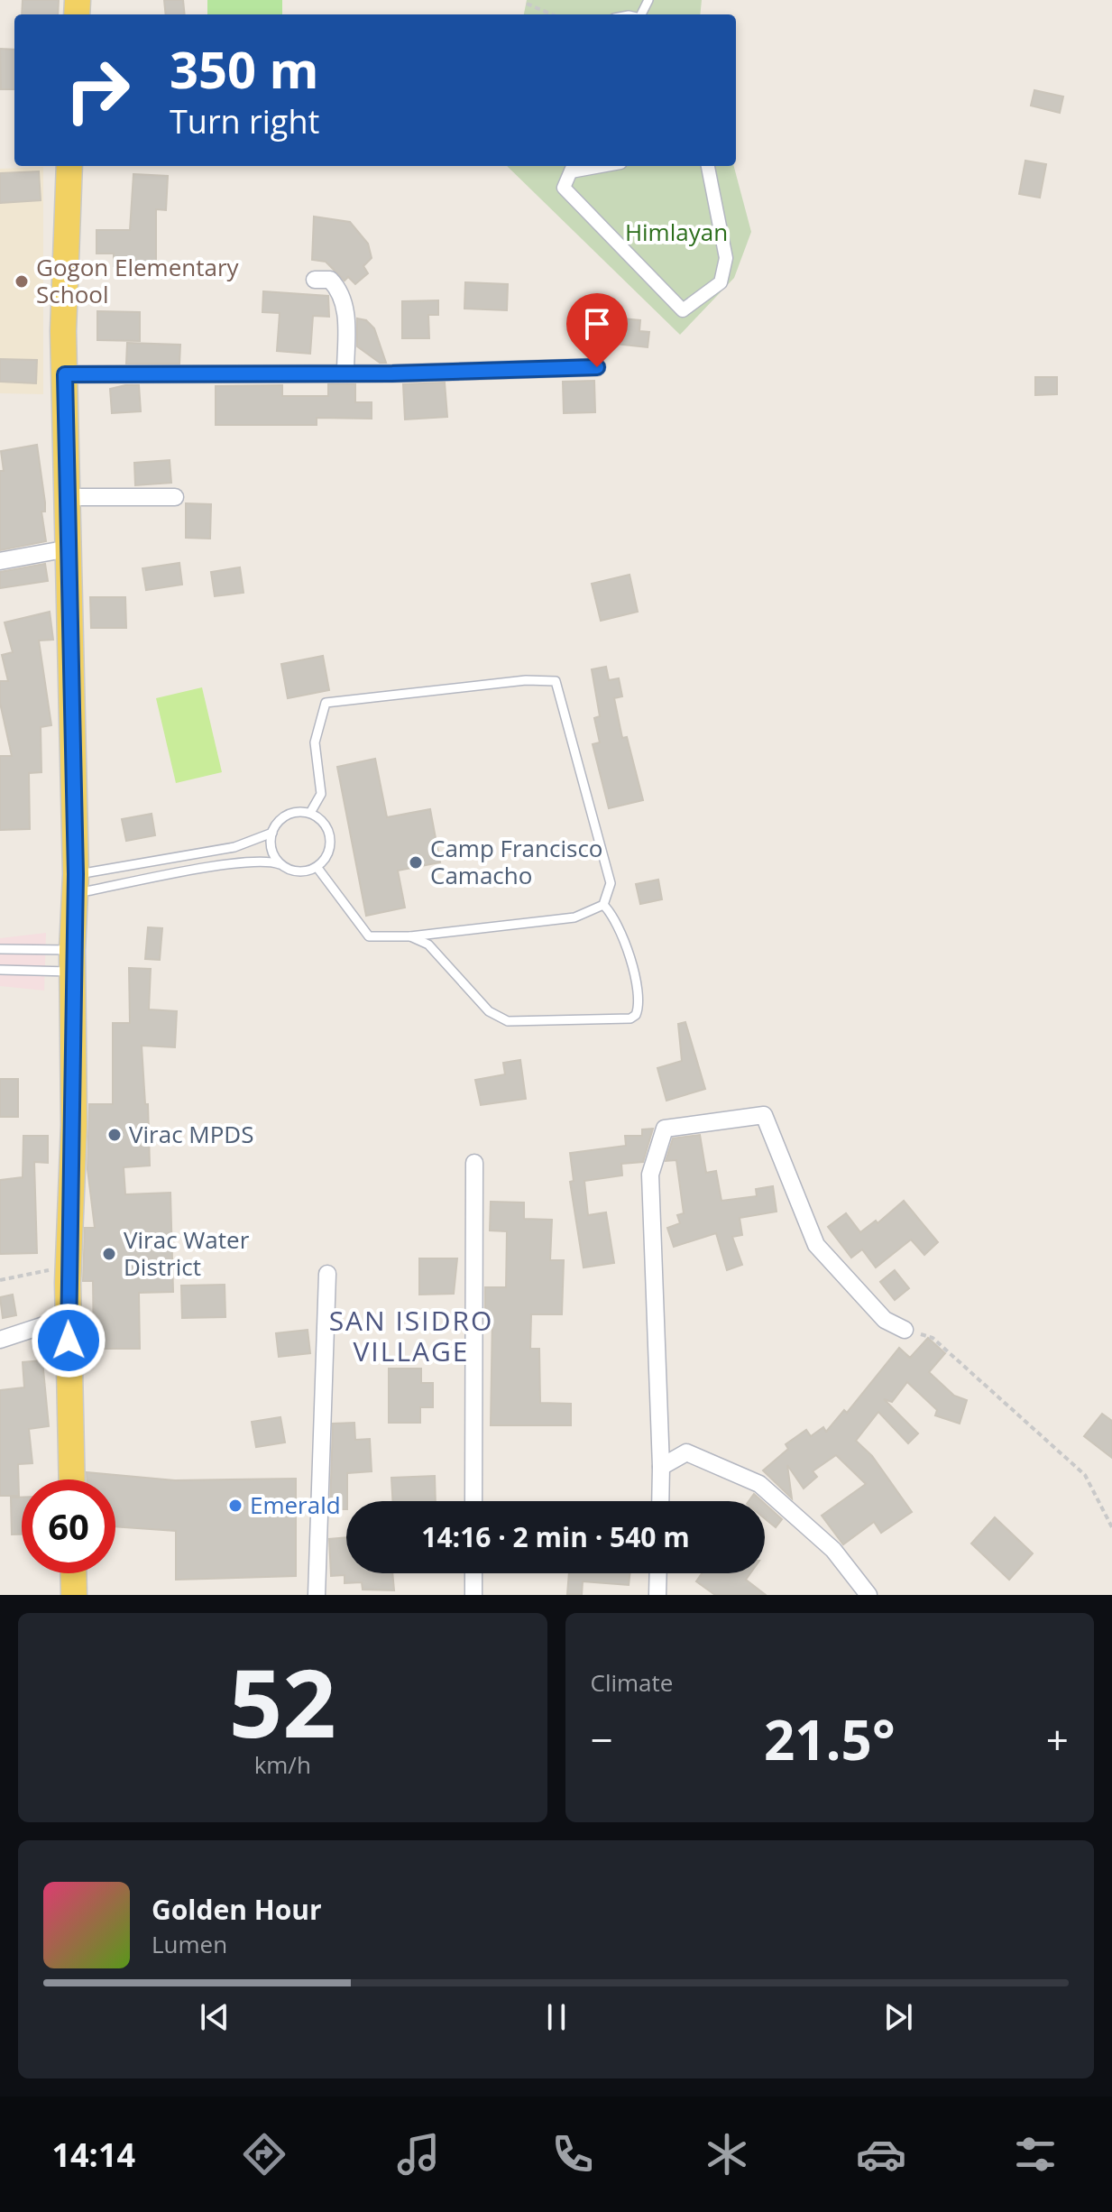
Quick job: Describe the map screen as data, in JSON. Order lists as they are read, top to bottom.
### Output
{
  "districts": ["SAN ISIDRO VILLAGE"],
  "parks": ["Himlayan"],
  "places": [
    "Gogon Elementary School",
    "Camp Francisco Camacho",
    "Virac MPDS",
    "Virac Water District",
    "Emerald"
  ],
  "page": {
    "turn": ["350 m", "Turn right"],
    "limit": "60",
    "trip": "14:16 · 2 min · 540 m",
    "tile": [
      ["52", "km/h"],
      "Climate"
    ],
    "heat": ["−", "21.5°", "+"],
    "song": ["Golden Hour", "Lumen"],
    "tabs": "14:14"
  }
}
